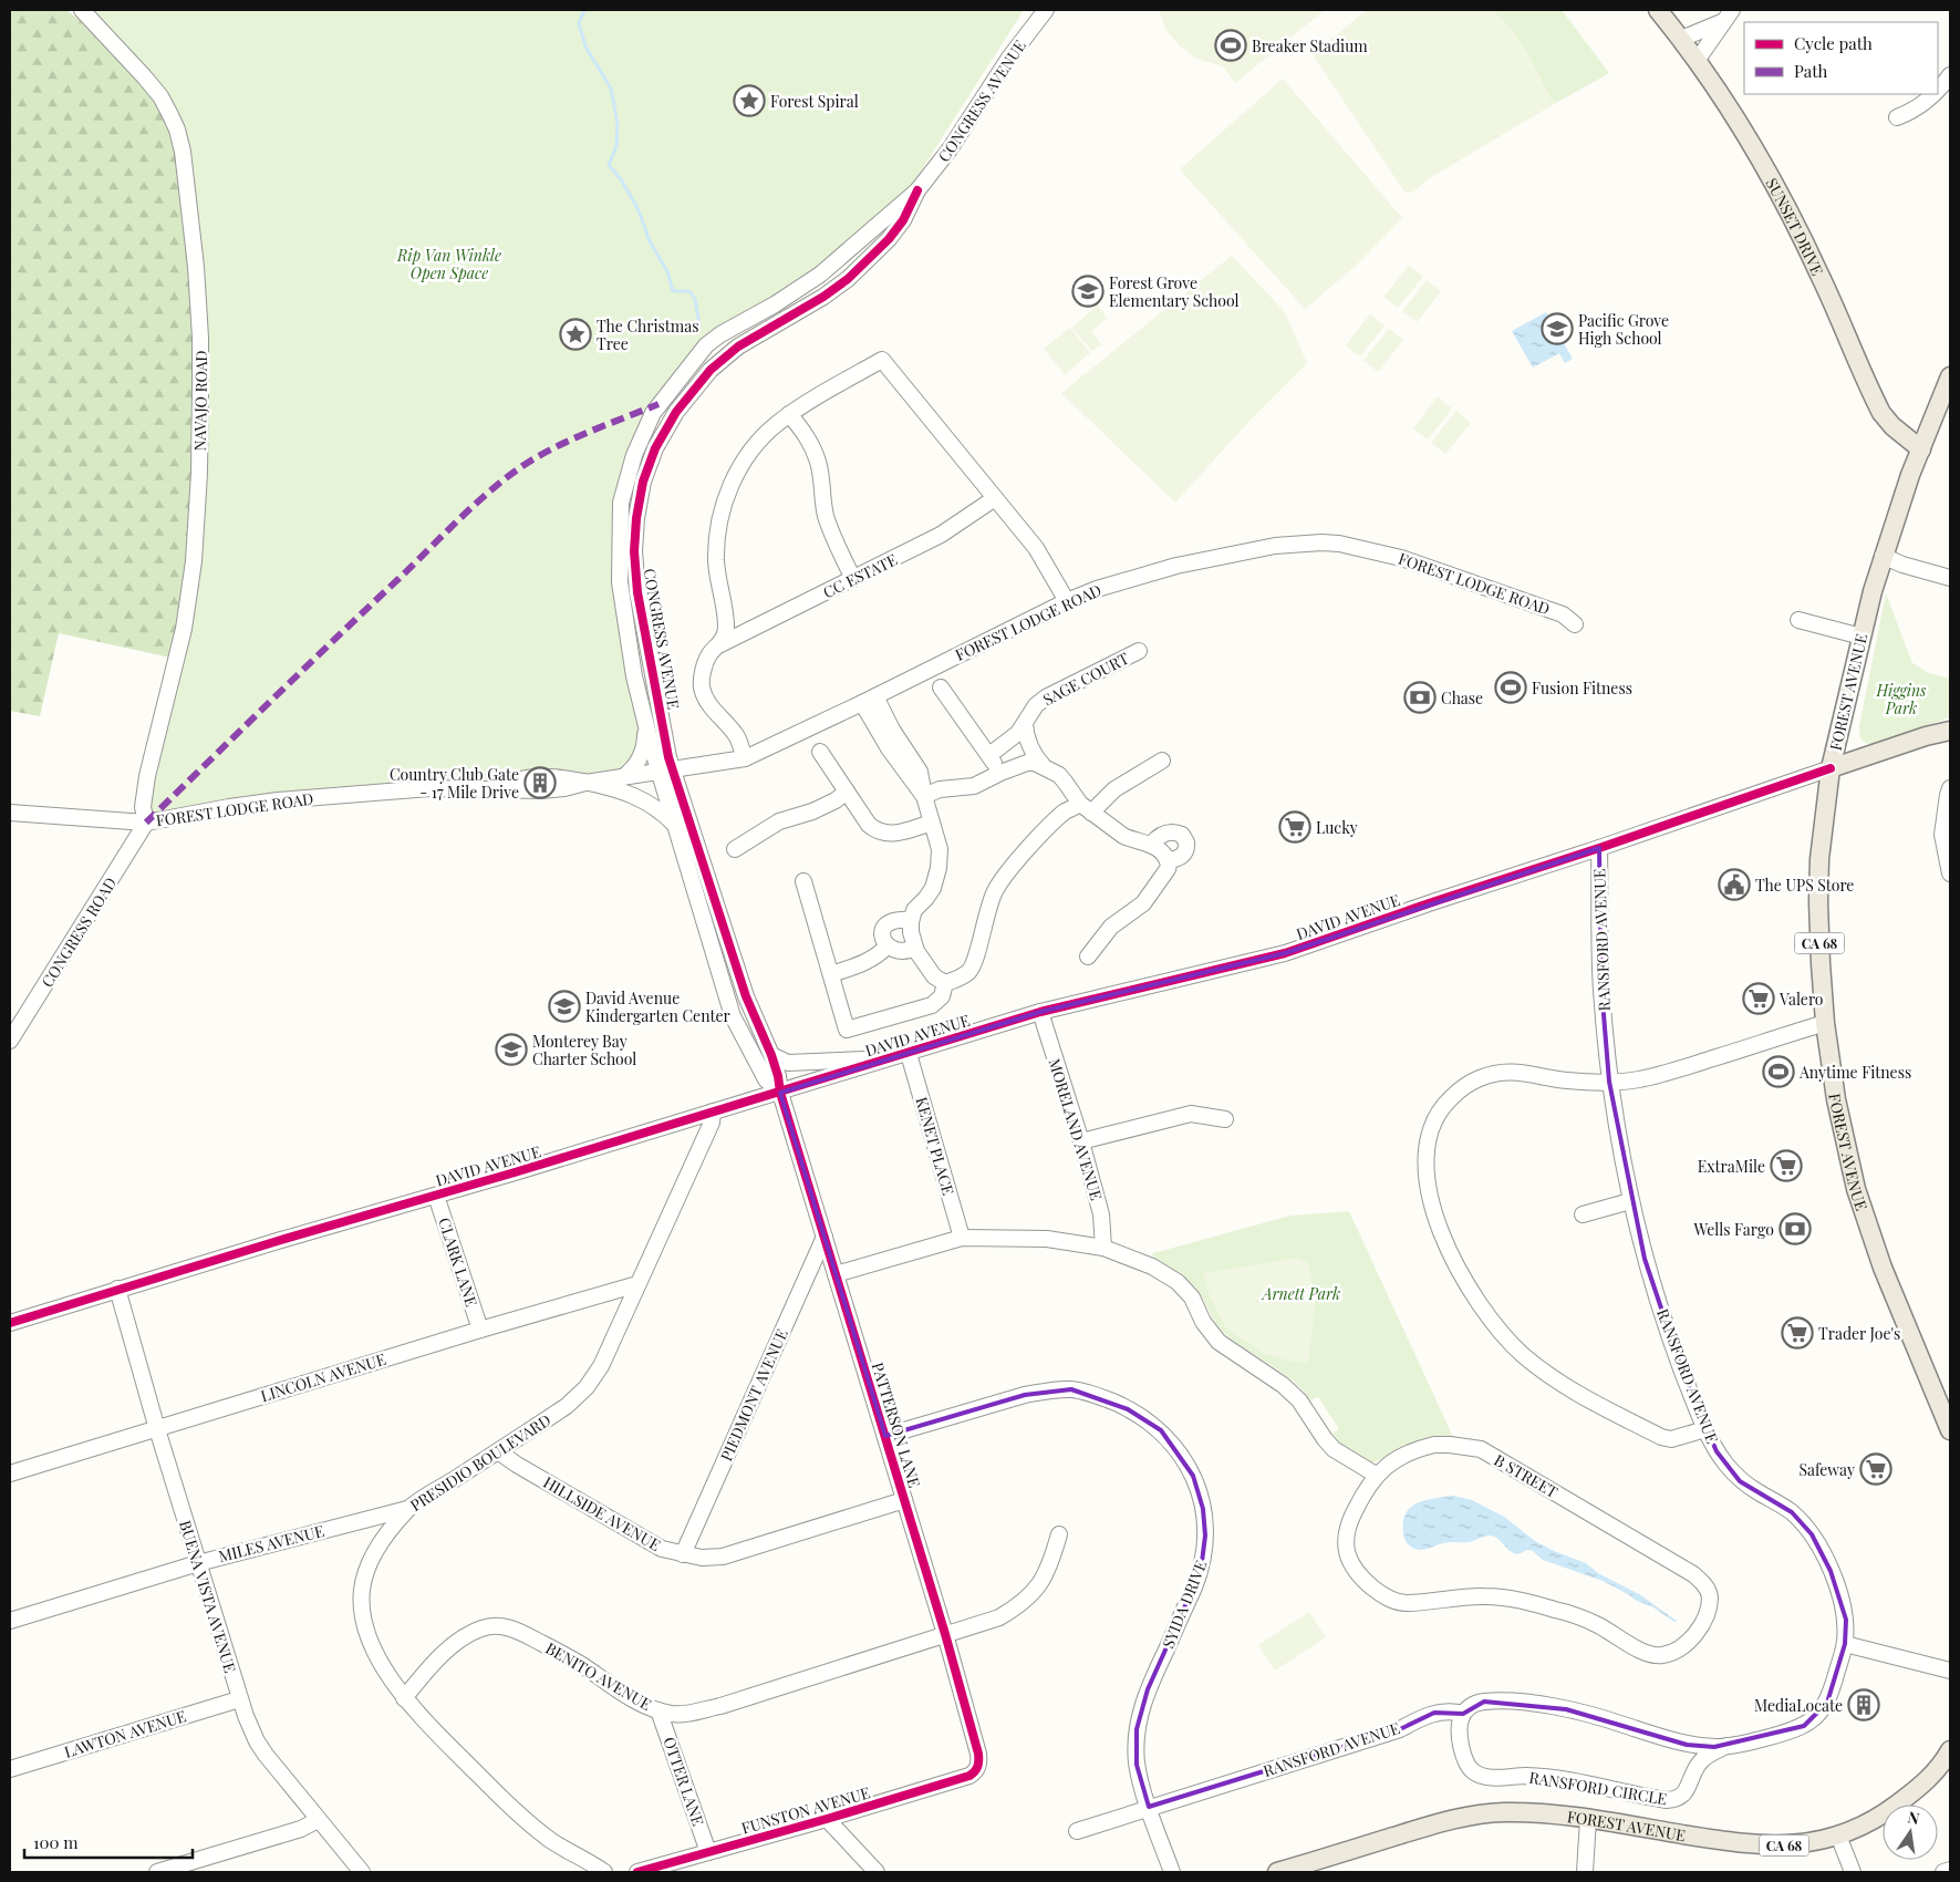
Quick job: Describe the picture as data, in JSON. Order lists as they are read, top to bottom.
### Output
{
  "streets": {
    "main road": [
      "SUNSET DRIVE",
      "FOREST AVENUE",
      "DAVID AVENUE",
      "CA 68"
    ],
    "street": [
      "CONGRESS AVENUE",
      "NAVAJO ROAD",
      "CC ESTATE",
      "FOREST LODGE ROAD",
      "SAGE COURT",
      "CONGRESS ROAD",
      "RANSFORD AVENUE",
      "MORELAND AVENUE",
      "KENET PLACE",
      "CLARK LANE",
      "LINCOLN AVENUE",
      "PIEDMONT AVENUE",
      "PATTERSON LANE",
      "PRESIDIO BOULEVARD",
      "B STREET",
      "HILLSIDE AVENUE",
      "MILES AVENUE",
      "BUENA VISTA AVENUE",
      "SYIDA DRIVE",
      "BENITO AVENUE",
      "LAWTON AVENUE",
      "OTTER LANE",
      "RANSFORD CIRCLE",
      "FUNSTON AVENUE"
    ]
  },
  "crossings": [
    ["CONGRESS AVENUE", "FOREST LODGE ROAD"],
    ["CONGRESS AVENUE", "DAVID AVENUE"],
    ["CONGRESS AVENUE", "PATTERSON LANE"],
    ["SUNSET DRIVE", "FOREST AVENUE"],
    ["NAVAJO ROAD", "FOREST LODGE ROAD"],
    ["NAVAJO ROAD", "CONGRESS ROAD"],
    ["FOREST LODGE ROAD", "CONGRESS ROAD"],
    ["FOREST AVENUE", "DAVID AVENUE"],
    ["DAVID AVENUE", "RANSFORD AVENUE"],
    ["DAVID AVENUE", "MORELAND AVENUE"],
    ["DAVID AVENUE", "KENET PLACE"],
    ["DAVID AVENUE", "CLARK LANE"],
    ["DAVID AVENUE", "PATTERSON LANE"],
    ["DAVID AVENUE", "PRESIDIO BOULEVARD"],
    ["DAVID AVENUE", "BUENA VISTA AVENUE"],
    ["RANSFORD AVENUE", "SYIDA DRIVE"],
    ["RANSFORD AVENUE", "RANSFORD CIRCLE"],
    ["CLARK LANE", "LINCOLN AVENUE"],
    ["LINCOLN AVENUE", "PRESIDIO BOULEVARD"],
    ["LINCOLN AVENUE", "BUENA VISTA AVENUE"],
    ["PIEDMONT AVENUE", "PATTERSON LANE"],
    ["PIEDMONT AVENUE", "HILLSIDE AVENUE"],
    ["PATTERSON LANE", "HILLSIDE AVENUE"],
    ["PATTERSON LANE", "SYIDA DRIVE"],
    ["PATTERSON LANE", "BENITO AVENUE"],
    ["PATTERSON LANE", "FUNSTON AVENUE"],
    ["PRESIDIO BOULEVARD", "HILLSIDE AVENUE"],
    ["PRESIDIO BOULEVARD", "MILES AVENUE"],
    ["PRESIDIO BOULEVARD", "BENITO AVENUE"],
    ["MILES AVENUE", "BUENA VISTA AVENUE"],
    ["BUENA VISTA AVENUE", "LAWTON AVENUE"],
    ["BENITO AVENUE", "OTTER LANE"],
    ["OTTER LANE", "FUNSTON AVENUE"]
  ],
  "parks": ["Rip Van Winkle Open Space", "Higgins Park", "Arnett Park"],
  "places": {
    "sports": ["Breaker Stadium", "Fusion Fitness", "Anytime Fitness"],
    "place": ["Forest Spiral", "The Christmas Tree"],
    "school or university": [
      "Forest Grove Elementary School",
      "Pacific Grove High School",
      "David Avenue Kindergarten Center",
      "Monterey Bay Charter School"
    ],
    "bank": ["Chase", "Wells Fargo"],
    "building": ["Country Club Gate - 17 Mile Drive", "MediaLocate"],
    "supermarket": [
      "Lucky",
      "Valero",
      "ExtraMile",
      "Trader Joe's",
      "Safeway"
    ],
    "public building": ["The UPS Store"]
  },
  "legend": ["Cycle path", "Path"],
  "scale_bar": "100 m",
  "north": "top"
}
